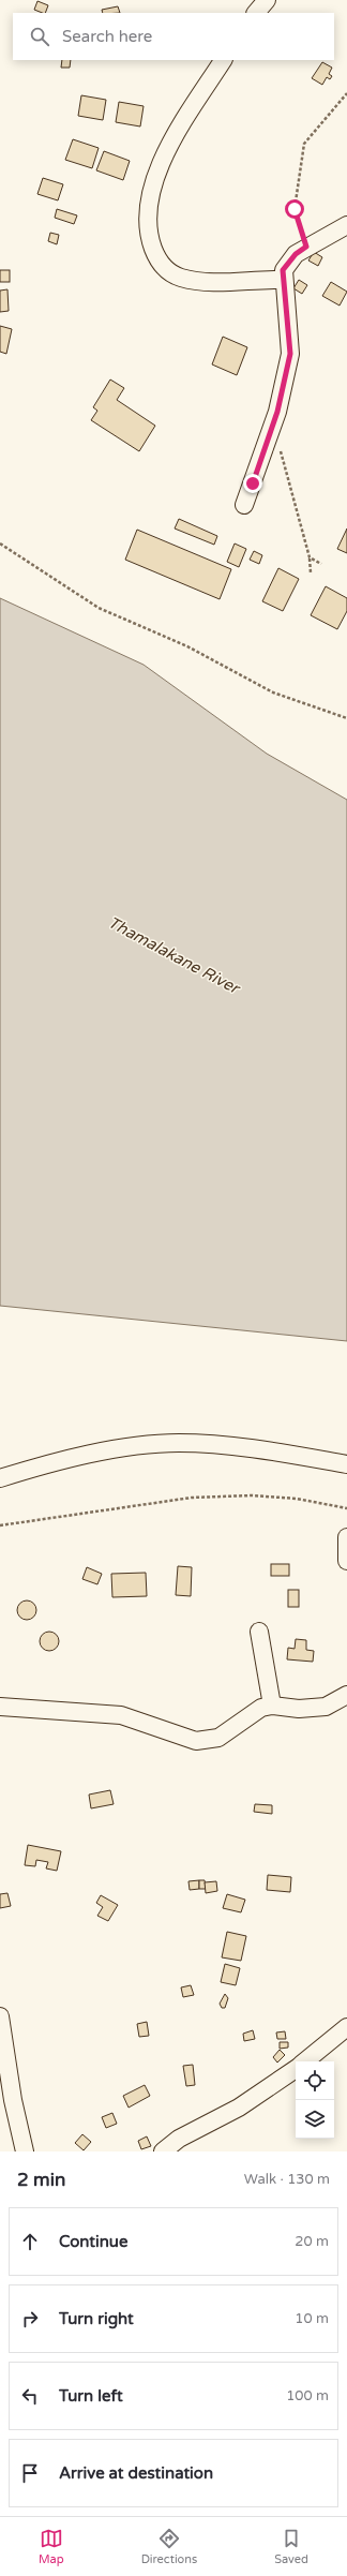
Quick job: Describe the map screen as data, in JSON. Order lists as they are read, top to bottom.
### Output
{
  "water": ["Thamalakane River"],
  "page": {
    "search": "Search here",
    "heading": ["2 min", "Walk · 130 m"],
    "list": [
      ["Continue", "20 m"],
      ["Turn right", "10 m"],
      ["Turn left", "100 m"],
      "Arrive at destination"
    ],
    "nav": ["Map", "Directions", "Saved"]
  }
}
